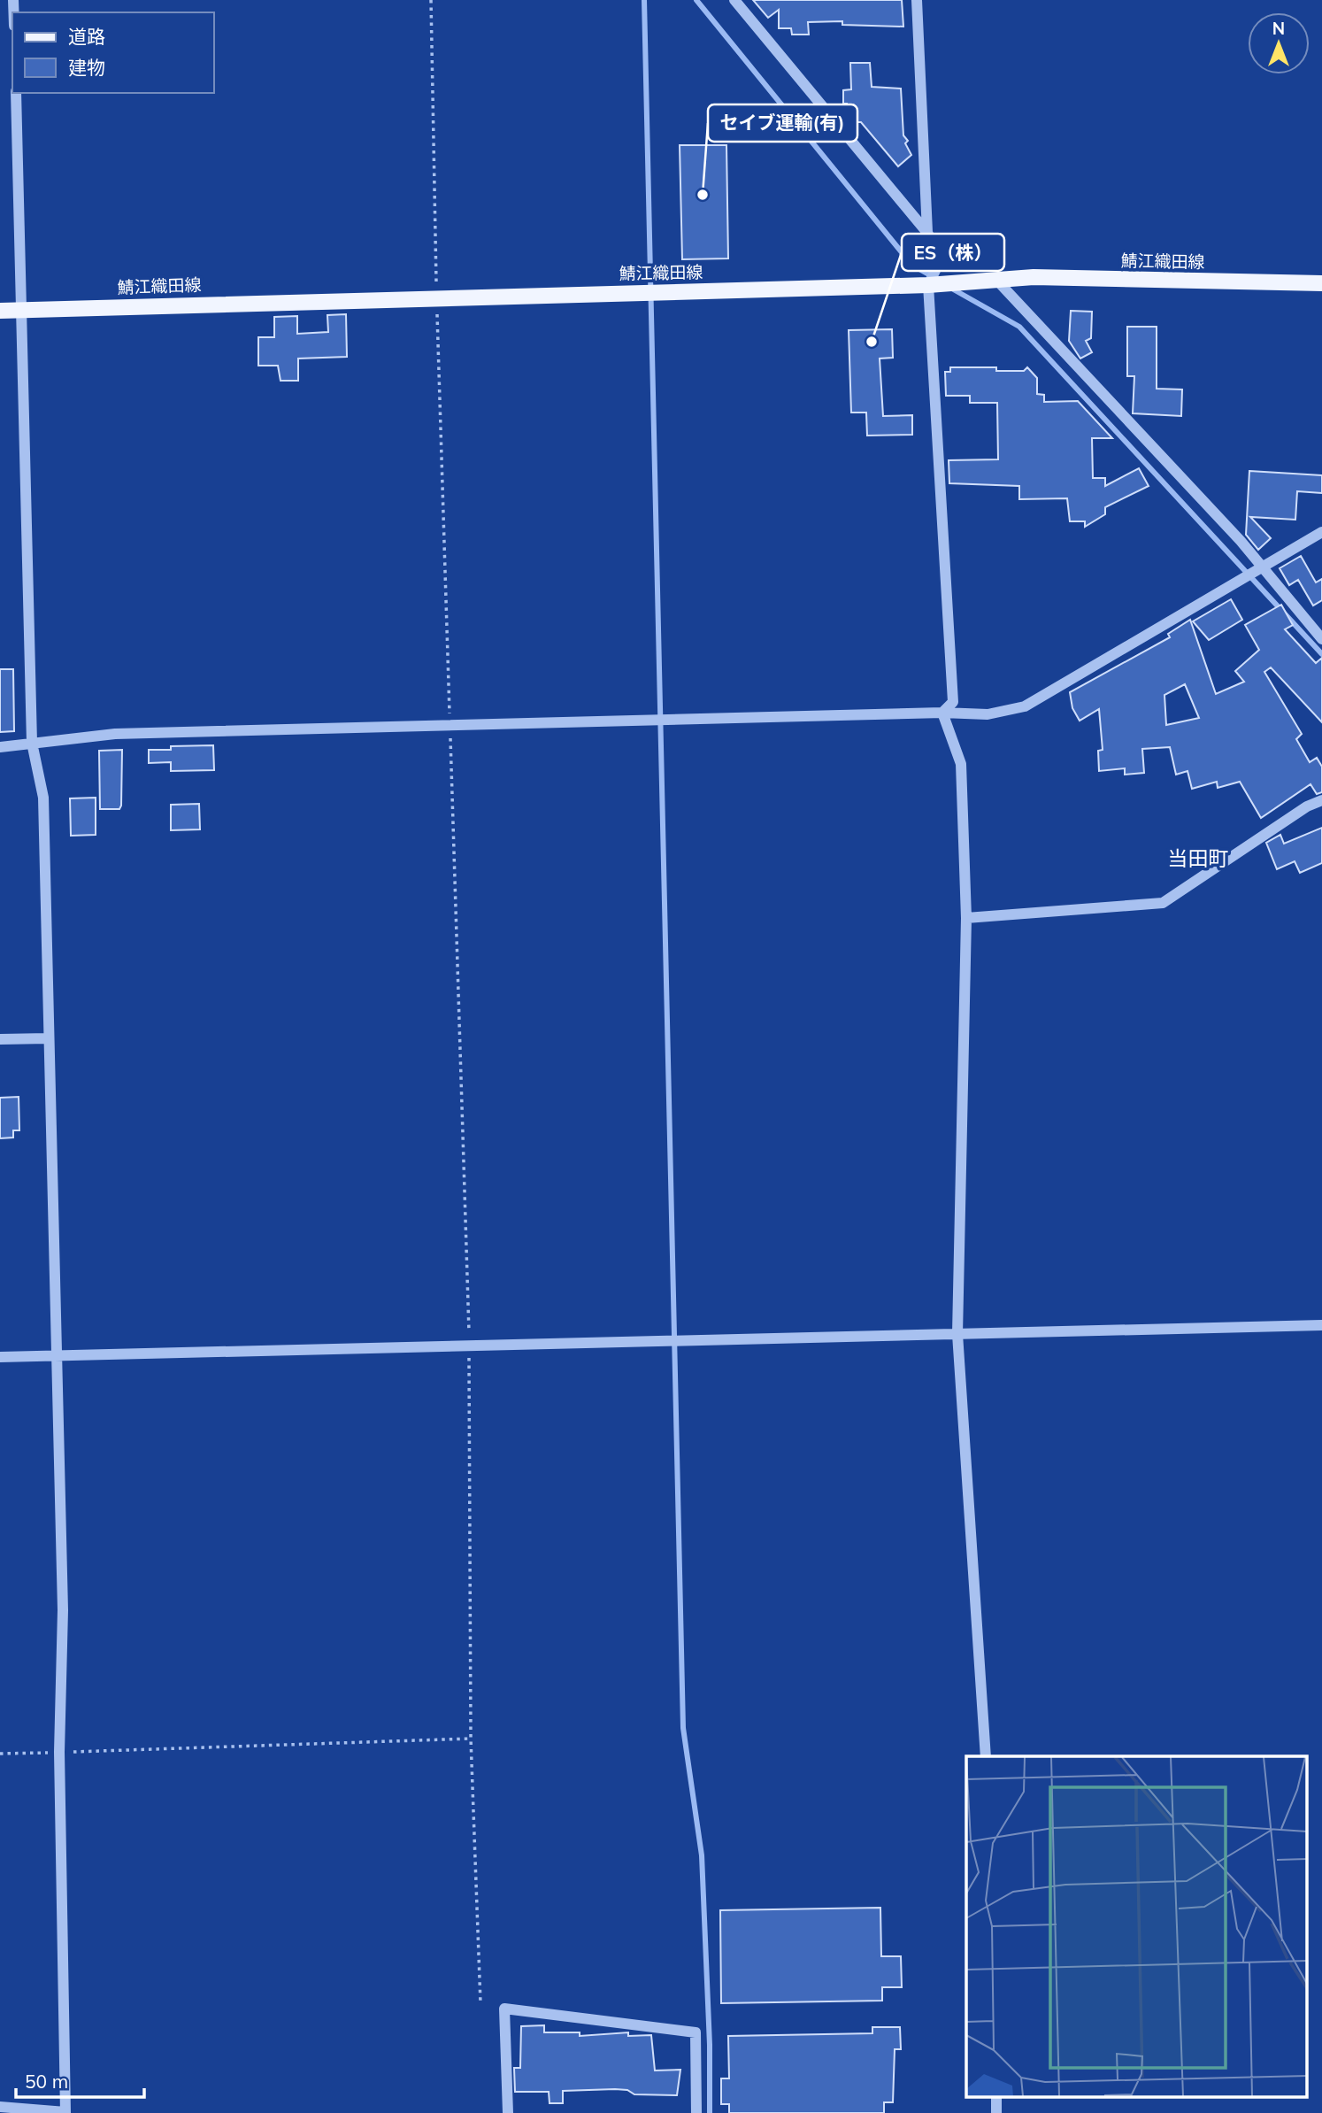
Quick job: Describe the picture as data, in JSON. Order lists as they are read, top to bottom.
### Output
{
  "streets": {
    "main road": ["鯖江織田線"]
  },
  "districts": ["当田町"],
  "places": ["セイブ運輸(有)", "ES（株）"],
  "legend": ["道路", "建物"],
  "scale_bar": "50 m",
  "north": "top"
}
